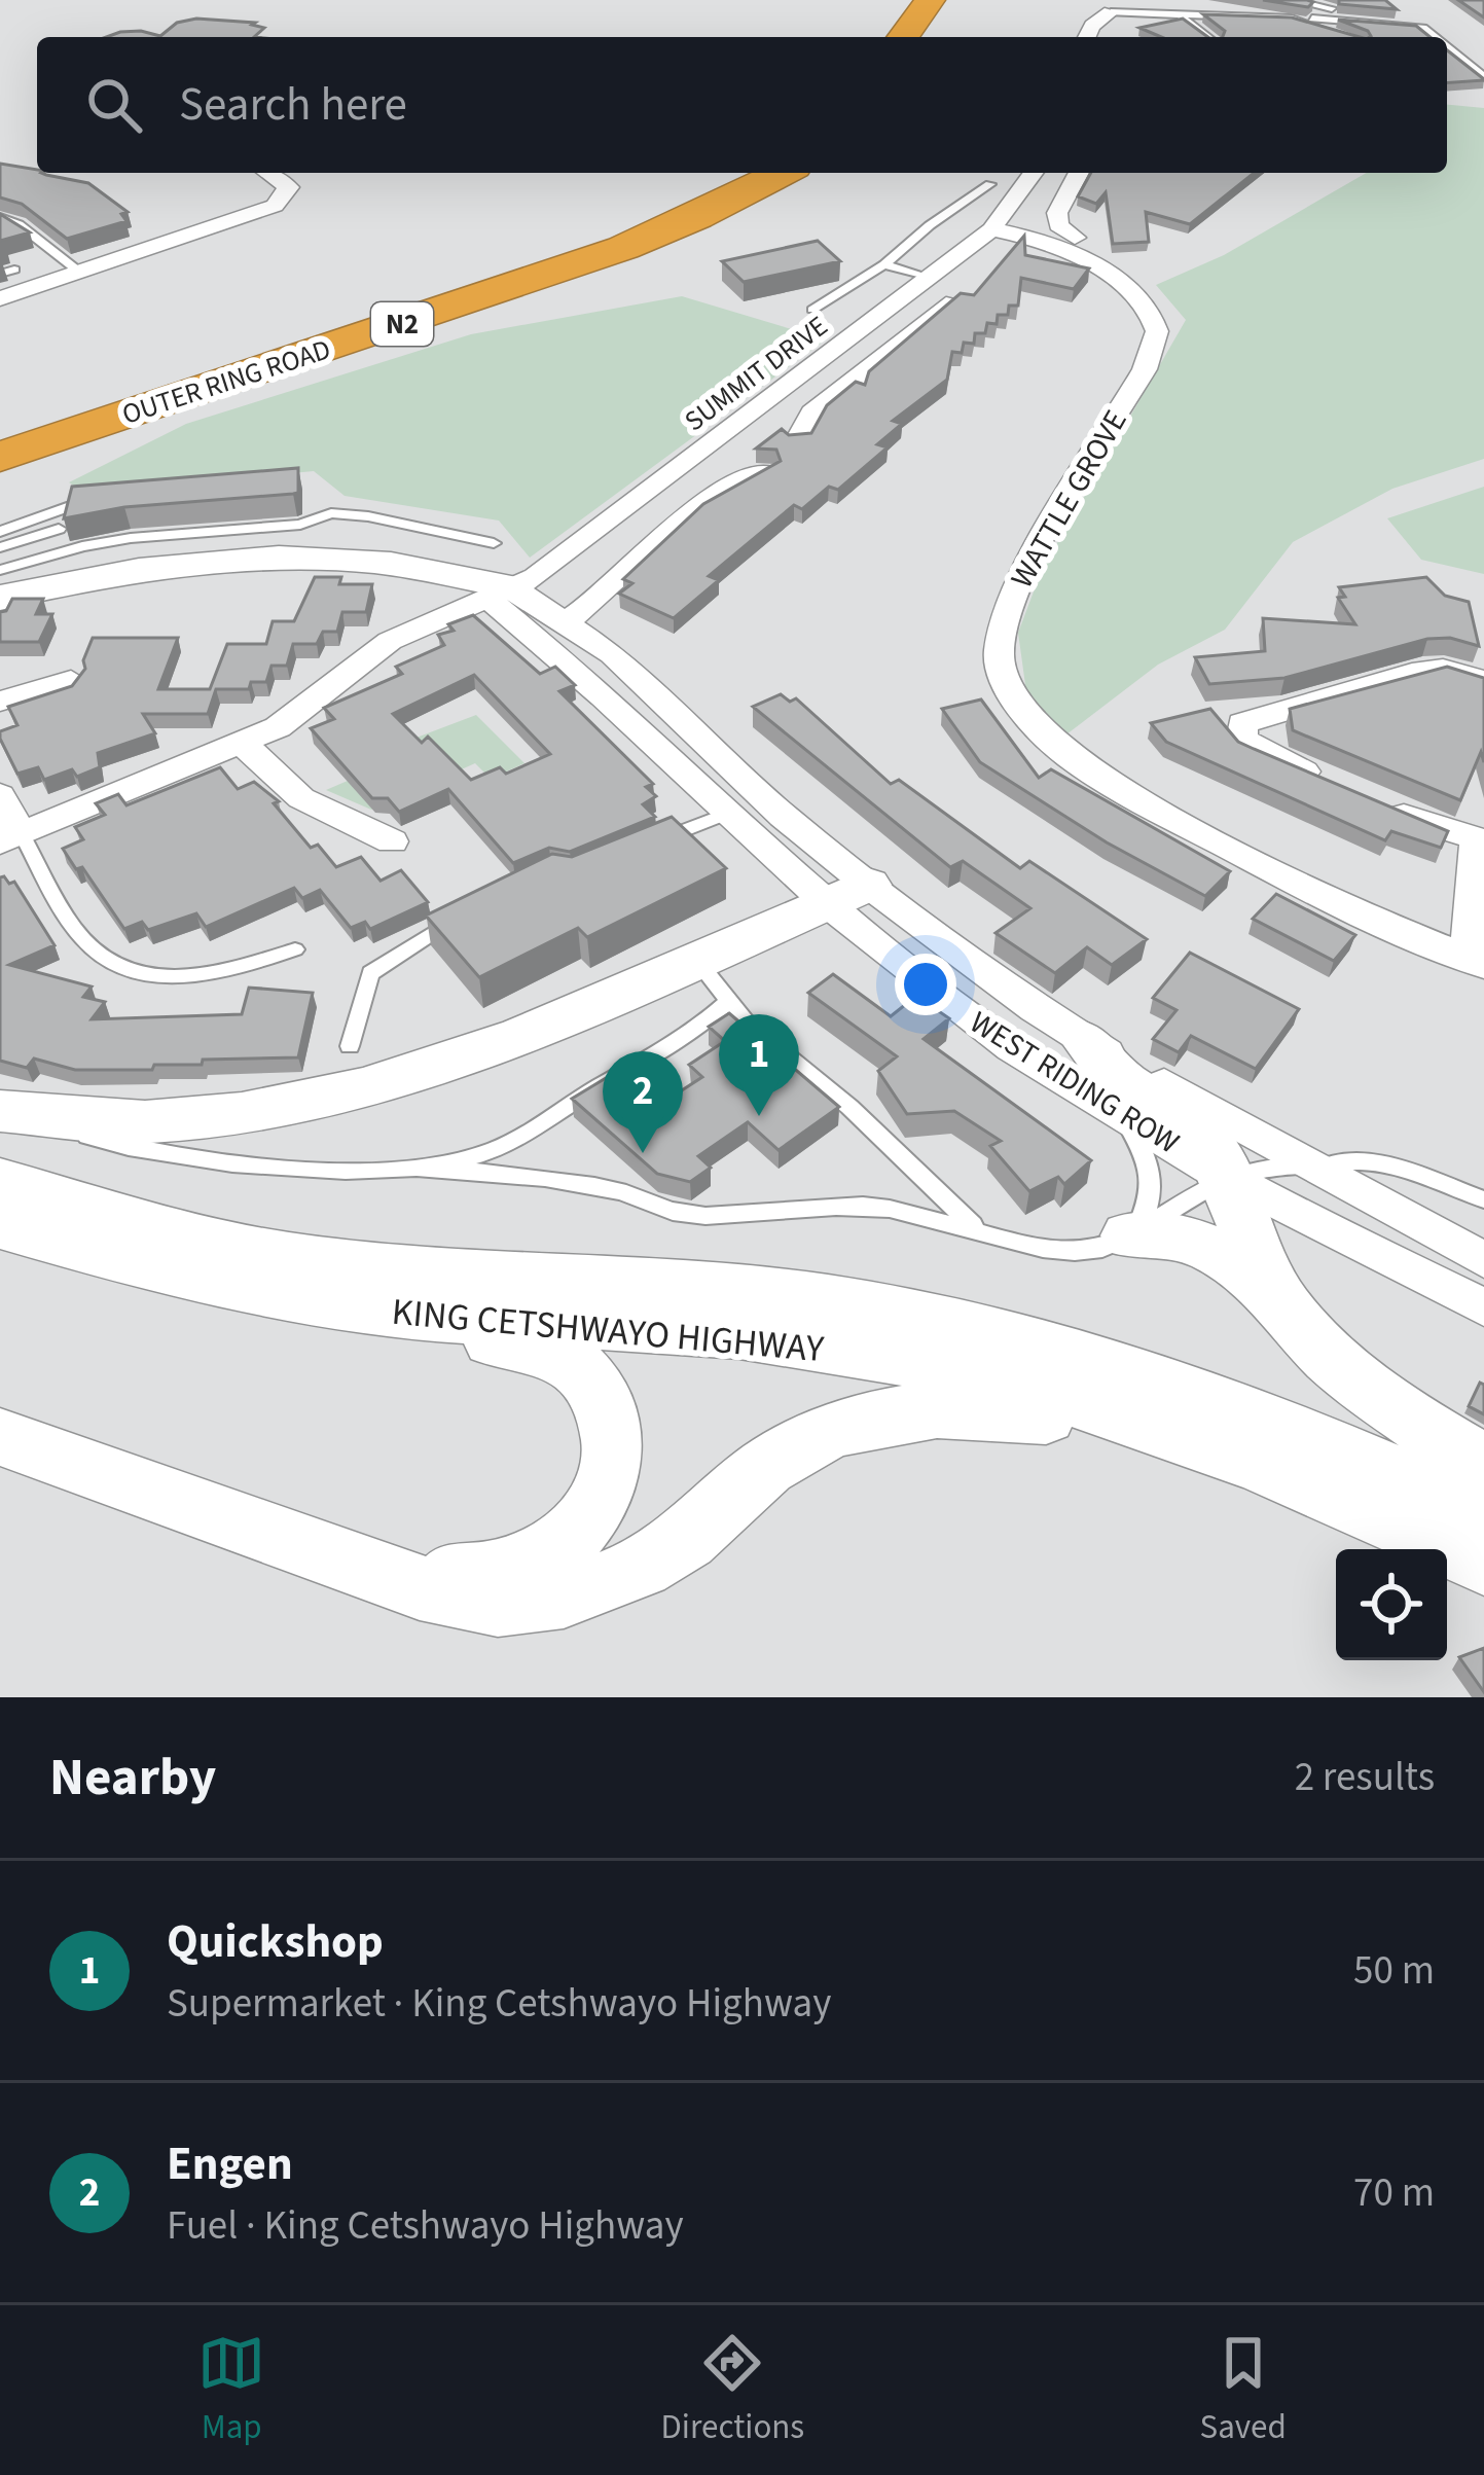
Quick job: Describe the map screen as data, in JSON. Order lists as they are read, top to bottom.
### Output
{
  "streets": {
    "highway": ["N2", "OUTER RING ROAD"],
    "main road": ["KING CETSHWAYO HIGHWAY"],
    "street": ["SUMMIT DRIVE", "WATTLE GROVE", "WEST RIDING ROW"]
  },
  "crossings": [
    ["SUMMIT DRIVE", "WATTLE GROVE"],
    ["SUMMIT DRIVE", "WEST RIDING ROW"]
  ],
  "page": {
    "search": "Search here",
    "pins": ["1", "2"],
    "heading": ["Nearby", "2 results"],
    "list": [
      {
        "mark": "1",
        "name": "Quickshop",
        "note": "Supermarket · King Cetshwayo Highway",
        "value": "50 m"
      },
      {
        "mark": "2",
        "name": "Engen",
        "note": "Fuel · King Cetshwayo Highway",
        "value": "70 m"
      }
    ],
    "nav": ["Map", "Directions", "Saved"]
  }
}
